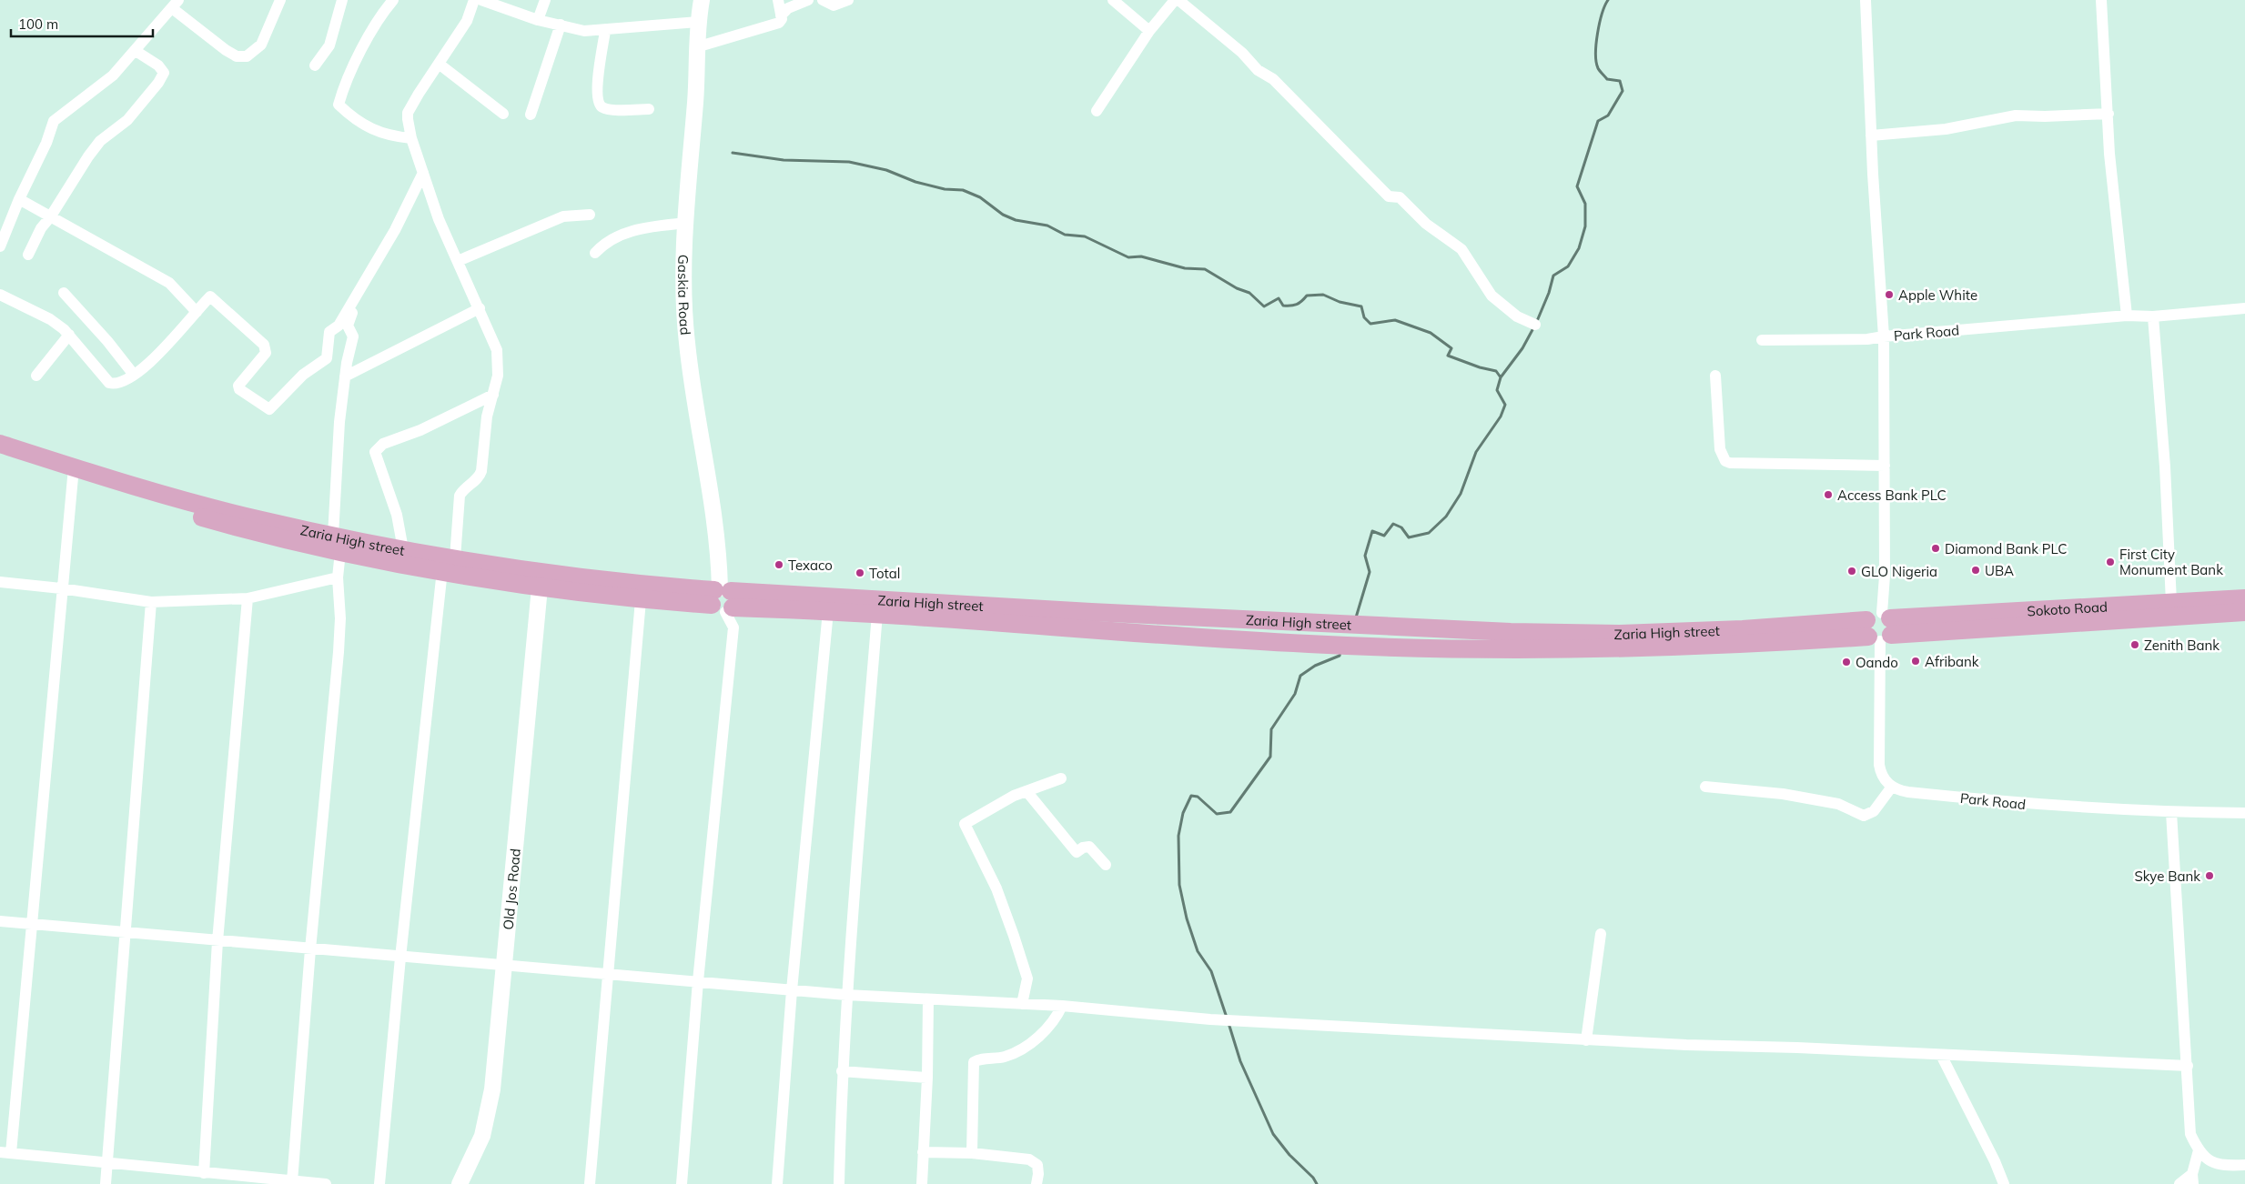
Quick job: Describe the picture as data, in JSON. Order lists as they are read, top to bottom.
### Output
{
  "streets": {
    "main road": [
      "Gaskia Road",
      "Zaria High street",
      "Sokoto Road",
      "Old Jos Road"
    ],
    "street": ["Park Road"]
  },
  "crossings": [
    ["Gaskia Road", "Zaria High street"],
    ["Park Road", "Zaria High street"],
    ["Park Road", "Sokoto Road"],
    ["Zaria High street", "Sokoto Road"],
    ["Zaria High street", "Old Jos Road"]
  ],
  "places": [
    "Apple White",
    "Access Bank PLC",
    "Diamond Bank PLC",
    "First City Monument Bank",
    "Texaco",
    "UBA",
    "GLO Nigeria",
    "Total",
    "Zenith Bank",
    "Afribank",
    "Oando",
    "Skye Bank"
  ],
  "scale_bar": "100 m"
}
